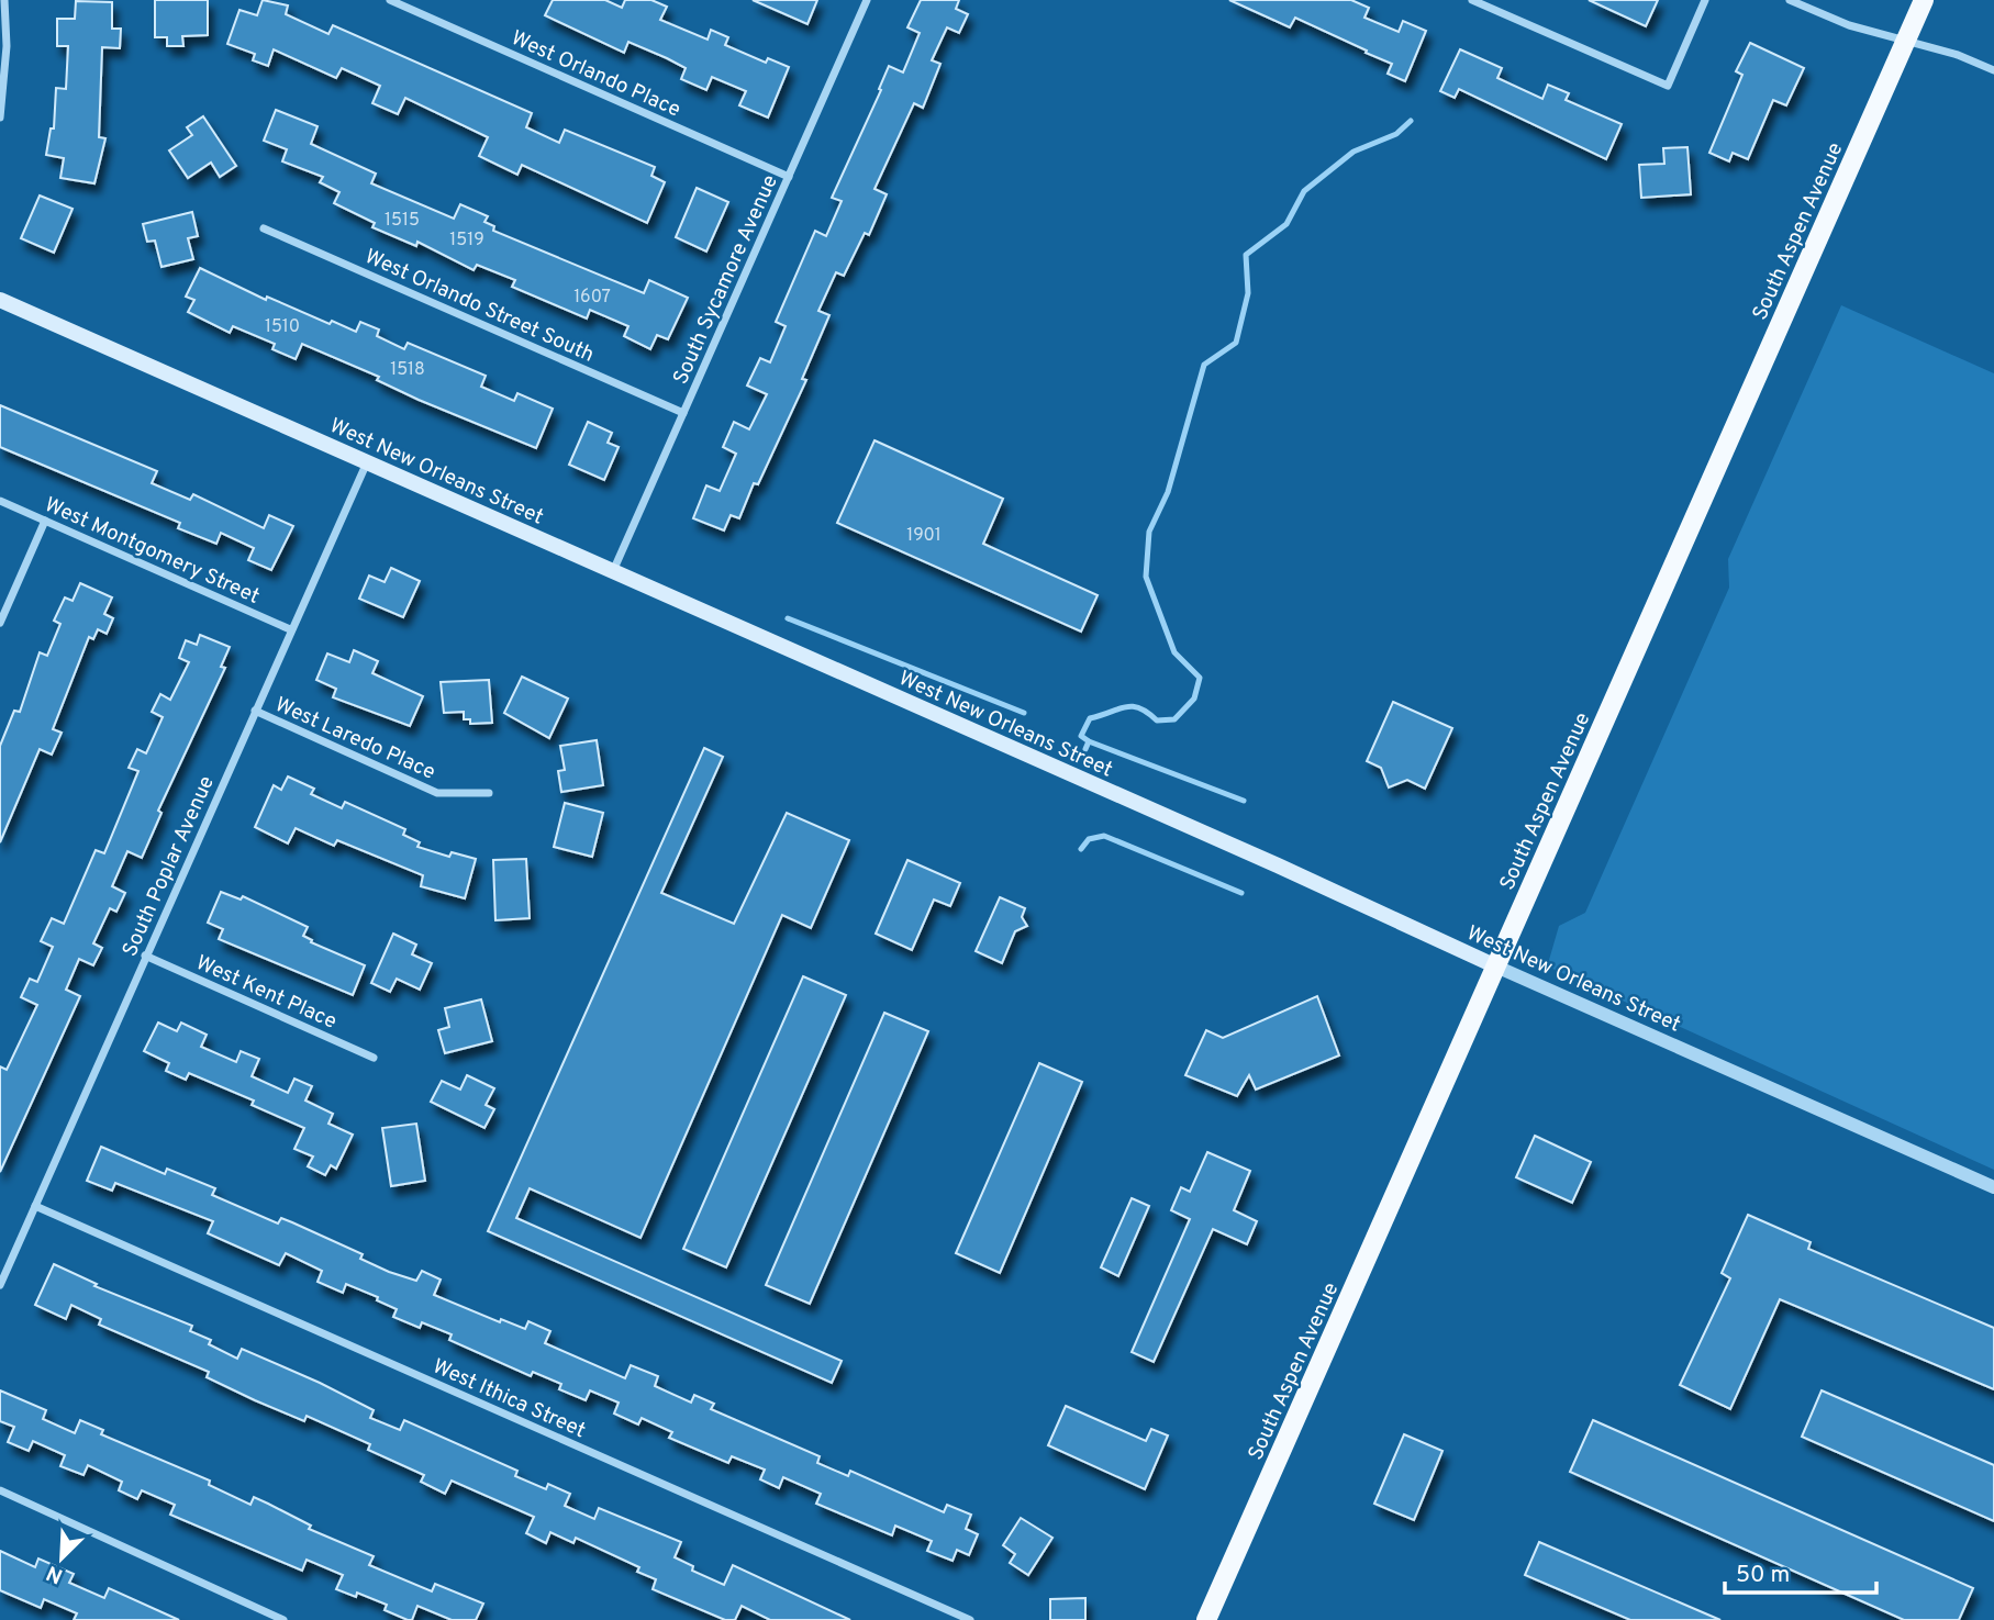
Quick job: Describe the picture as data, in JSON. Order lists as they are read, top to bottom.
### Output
{
  "streets": {
    "main road": ["South Aspen Avenue", "West New Orleans Street"],
    "street": [
      "West Orlando Place",
      "South Sycamore Avenue",
      "West Orlando Street South",
      "West Montgomery Street",
      "West Laredo Place",
      "South Poplar Avenue",
      "West Kent Place",
      "West Ithica Street"
    ]
  },
  "crossings": [
    ["West Orlando Place", "South Sycamore Avenue"],
    ["South Aspen Avenue", "West New Orleans Street"],
    ["South Sycamore Avenue", "West Orlando Street South"],
    ["South Sycamore Avenue", "West New Orleans Street"],
    ["West New Orleans Street", "South Poplar Avenue"],
    ["West Montgomery Street", "South Poplar Avenue"],
    ["West Laredo Place", "South Poplar Avenue"],
    ["South Poplar Avenue", "West Kent Place"],
    ["South Poplar Avenue", "West Ithica Street"]
  ],
  "house_numbers": [
    "1515",
    "1519",
    "1607",
    "1510",
    "1518",
    "1901"
  ],
  "scale_bar": "50 m",
  "north": "bottom left"
}
